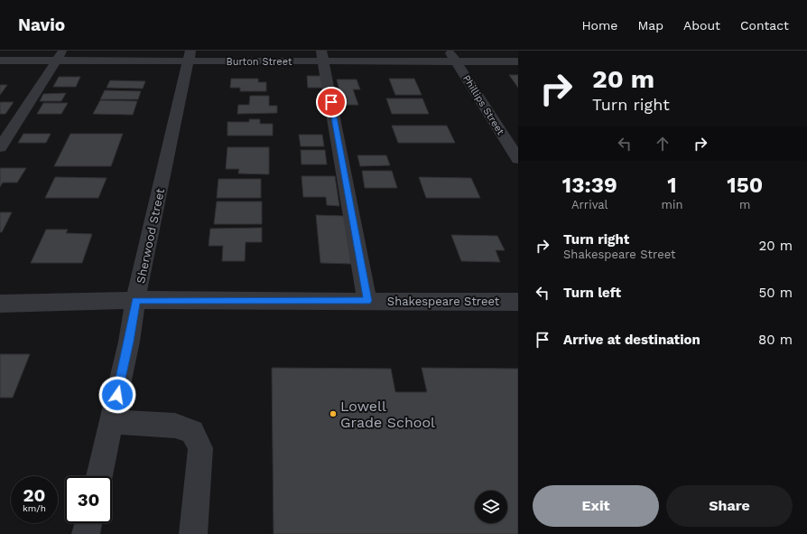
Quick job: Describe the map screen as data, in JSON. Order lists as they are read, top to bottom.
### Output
{
  "streets": {
    "street": [
      "Burton Street",
      "Phillips Street",
      "Sherwood Street",
      "Shakespeare Street"
    ]
  },
  "crossings": [
    ["Burton Street", "Phillips Street"],
    ["Burton Street", "Sherwood Street"],
    ["Sherwood Street", "Shakespeare Street"]
  ],
  "places": ["Lowell Grade School"],
  "page": {
    "header": "Navio",
    "nav": [
      "Home",
      "Map",
      "About",
      "Contact"
    ],
    "turn": ["20 m", "Turn right"],
    "eta": [
      "13:39",
      "Arrival",
      "1",
      "min",
      "150",
      "m"
    ],
    "list": [
      {
        "name": "Turn right",
        "note": "Shakespeare Street",
        "value": "20 m"
      },
      {
        "name": "Turn left",
        "value": "50 m"
      },
      {
        "name": "Arrive at destination",
        "value": "80 m"
      }
    ],
    "speed": "20 km/h",
    "limit": "30",
    "buttons": ["Exit", "Share"]
  }
}
